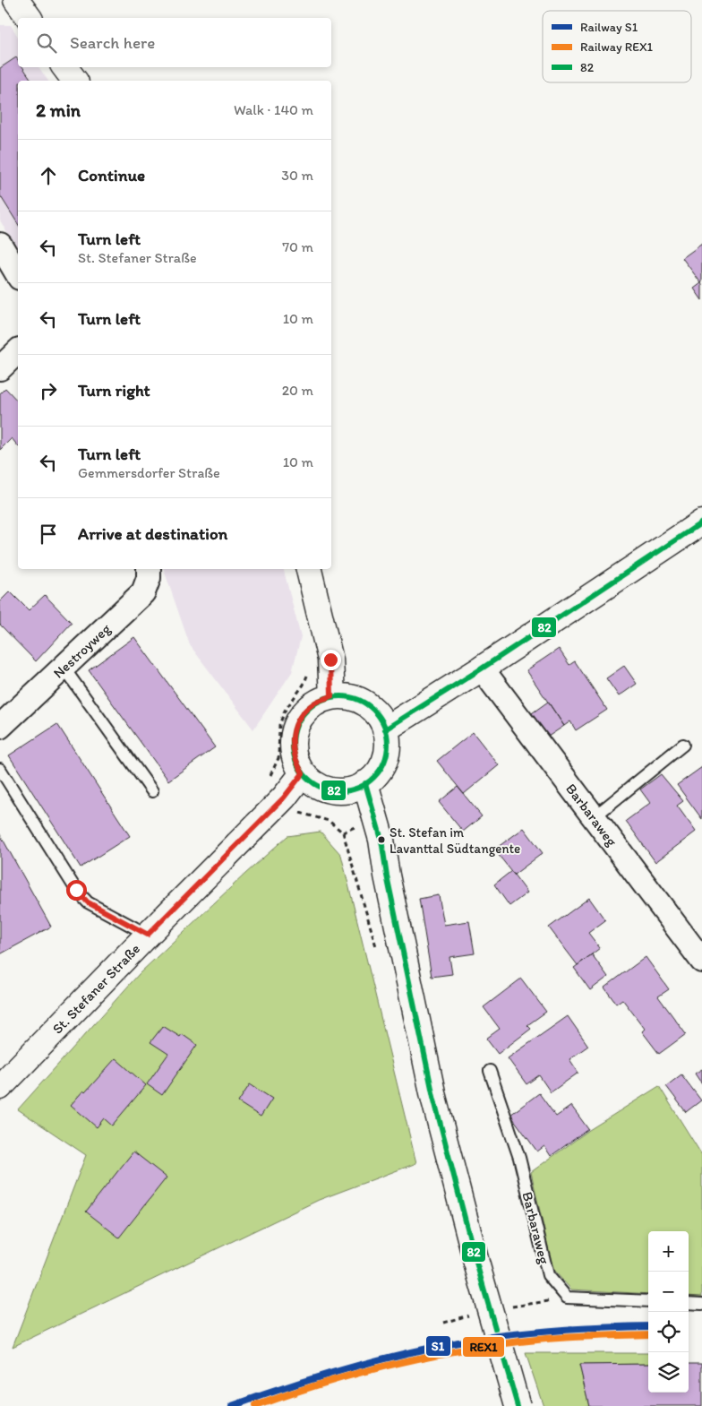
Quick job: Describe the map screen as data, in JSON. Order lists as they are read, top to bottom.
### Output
{
  "streets": {
    "main road": ["St. Stefaner Straße"],
    "street": ["Nestroyweg", "Barbaraweg"]
  },
  "places": ["St. Stefan im Lavanttal Südtangente"],
  "lines": ["transit line 82", "rail line S1", "rail line REX1"],
  "legend": ["Railway S1", "Railway REX1", "82"],
  "page": {
    "search": "Search here",
    "heading": ["2 min", "Walk · 140 m"],
    "list": [
      ["Continue", "30 m"],
      ["Turn left", "St. Stefaner Straße", "70 m"],
      ["Turn left", "10 m"],
      ["Turn right", "20 m"],
      ["Turn left", "Gemmersdorfer Straße", "10 m"],
      "Arrive at destination"
    ],
    "map_buttons": ["+", "−"]
  }
}
